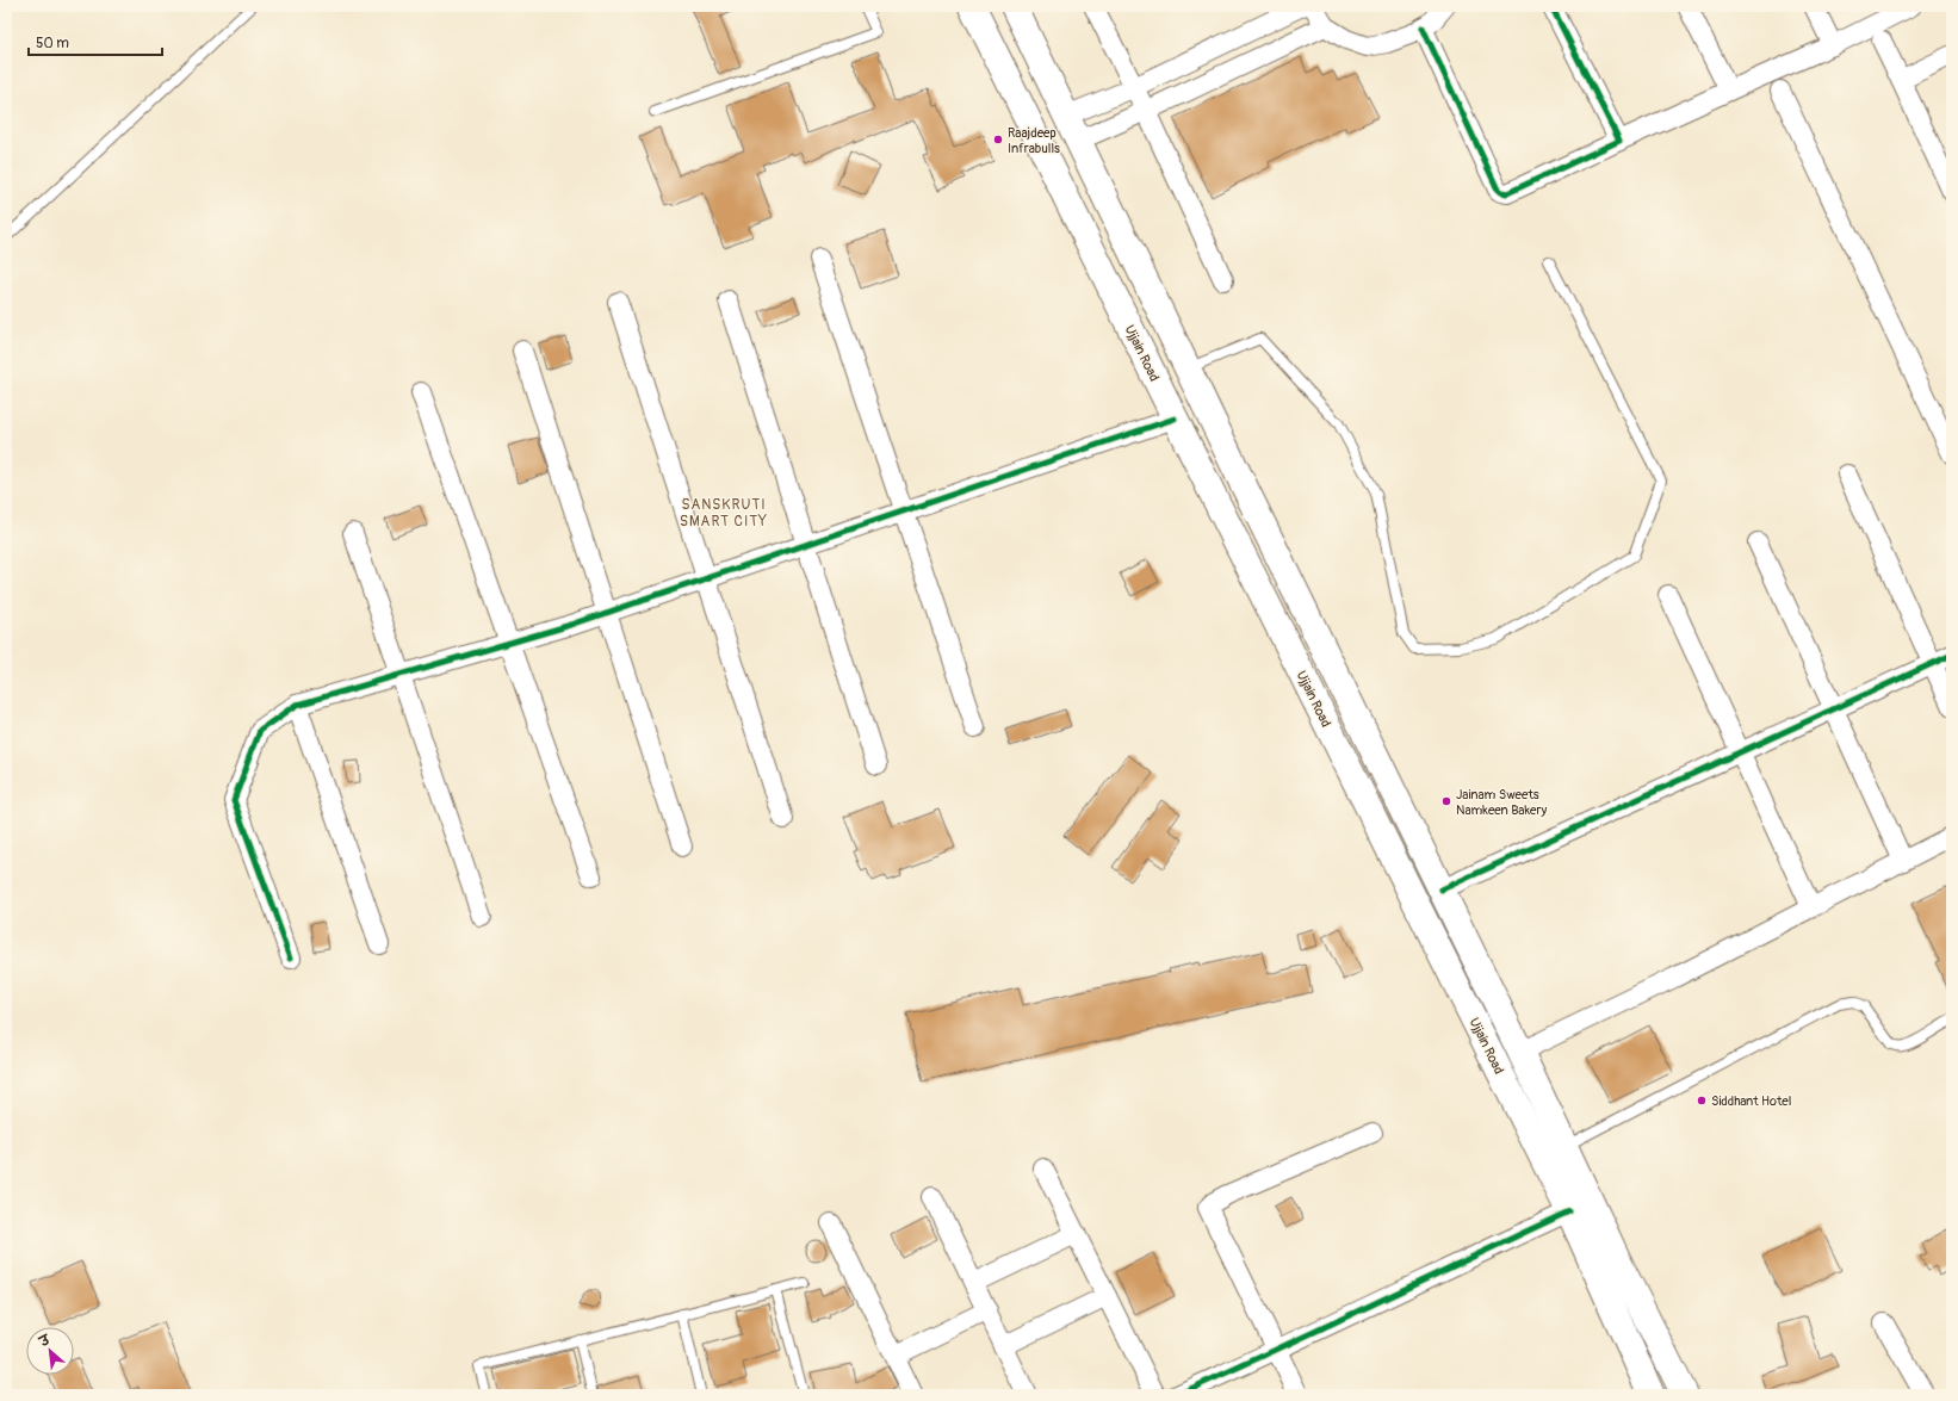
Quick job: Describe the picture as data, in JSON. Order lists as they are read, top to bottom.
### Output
{
  "streets": {
    "main road": ["Ujjain Road"]
  },
  "districts": ["SANSKRUTI SMART CITY"],
  "places": ["Raajdeep Infrabulls", "Jainam Sweets Namkeen Bakery", "Siddhant Hotel"],
  "scale_bar": "50 m",
  "north": "top left"
}
